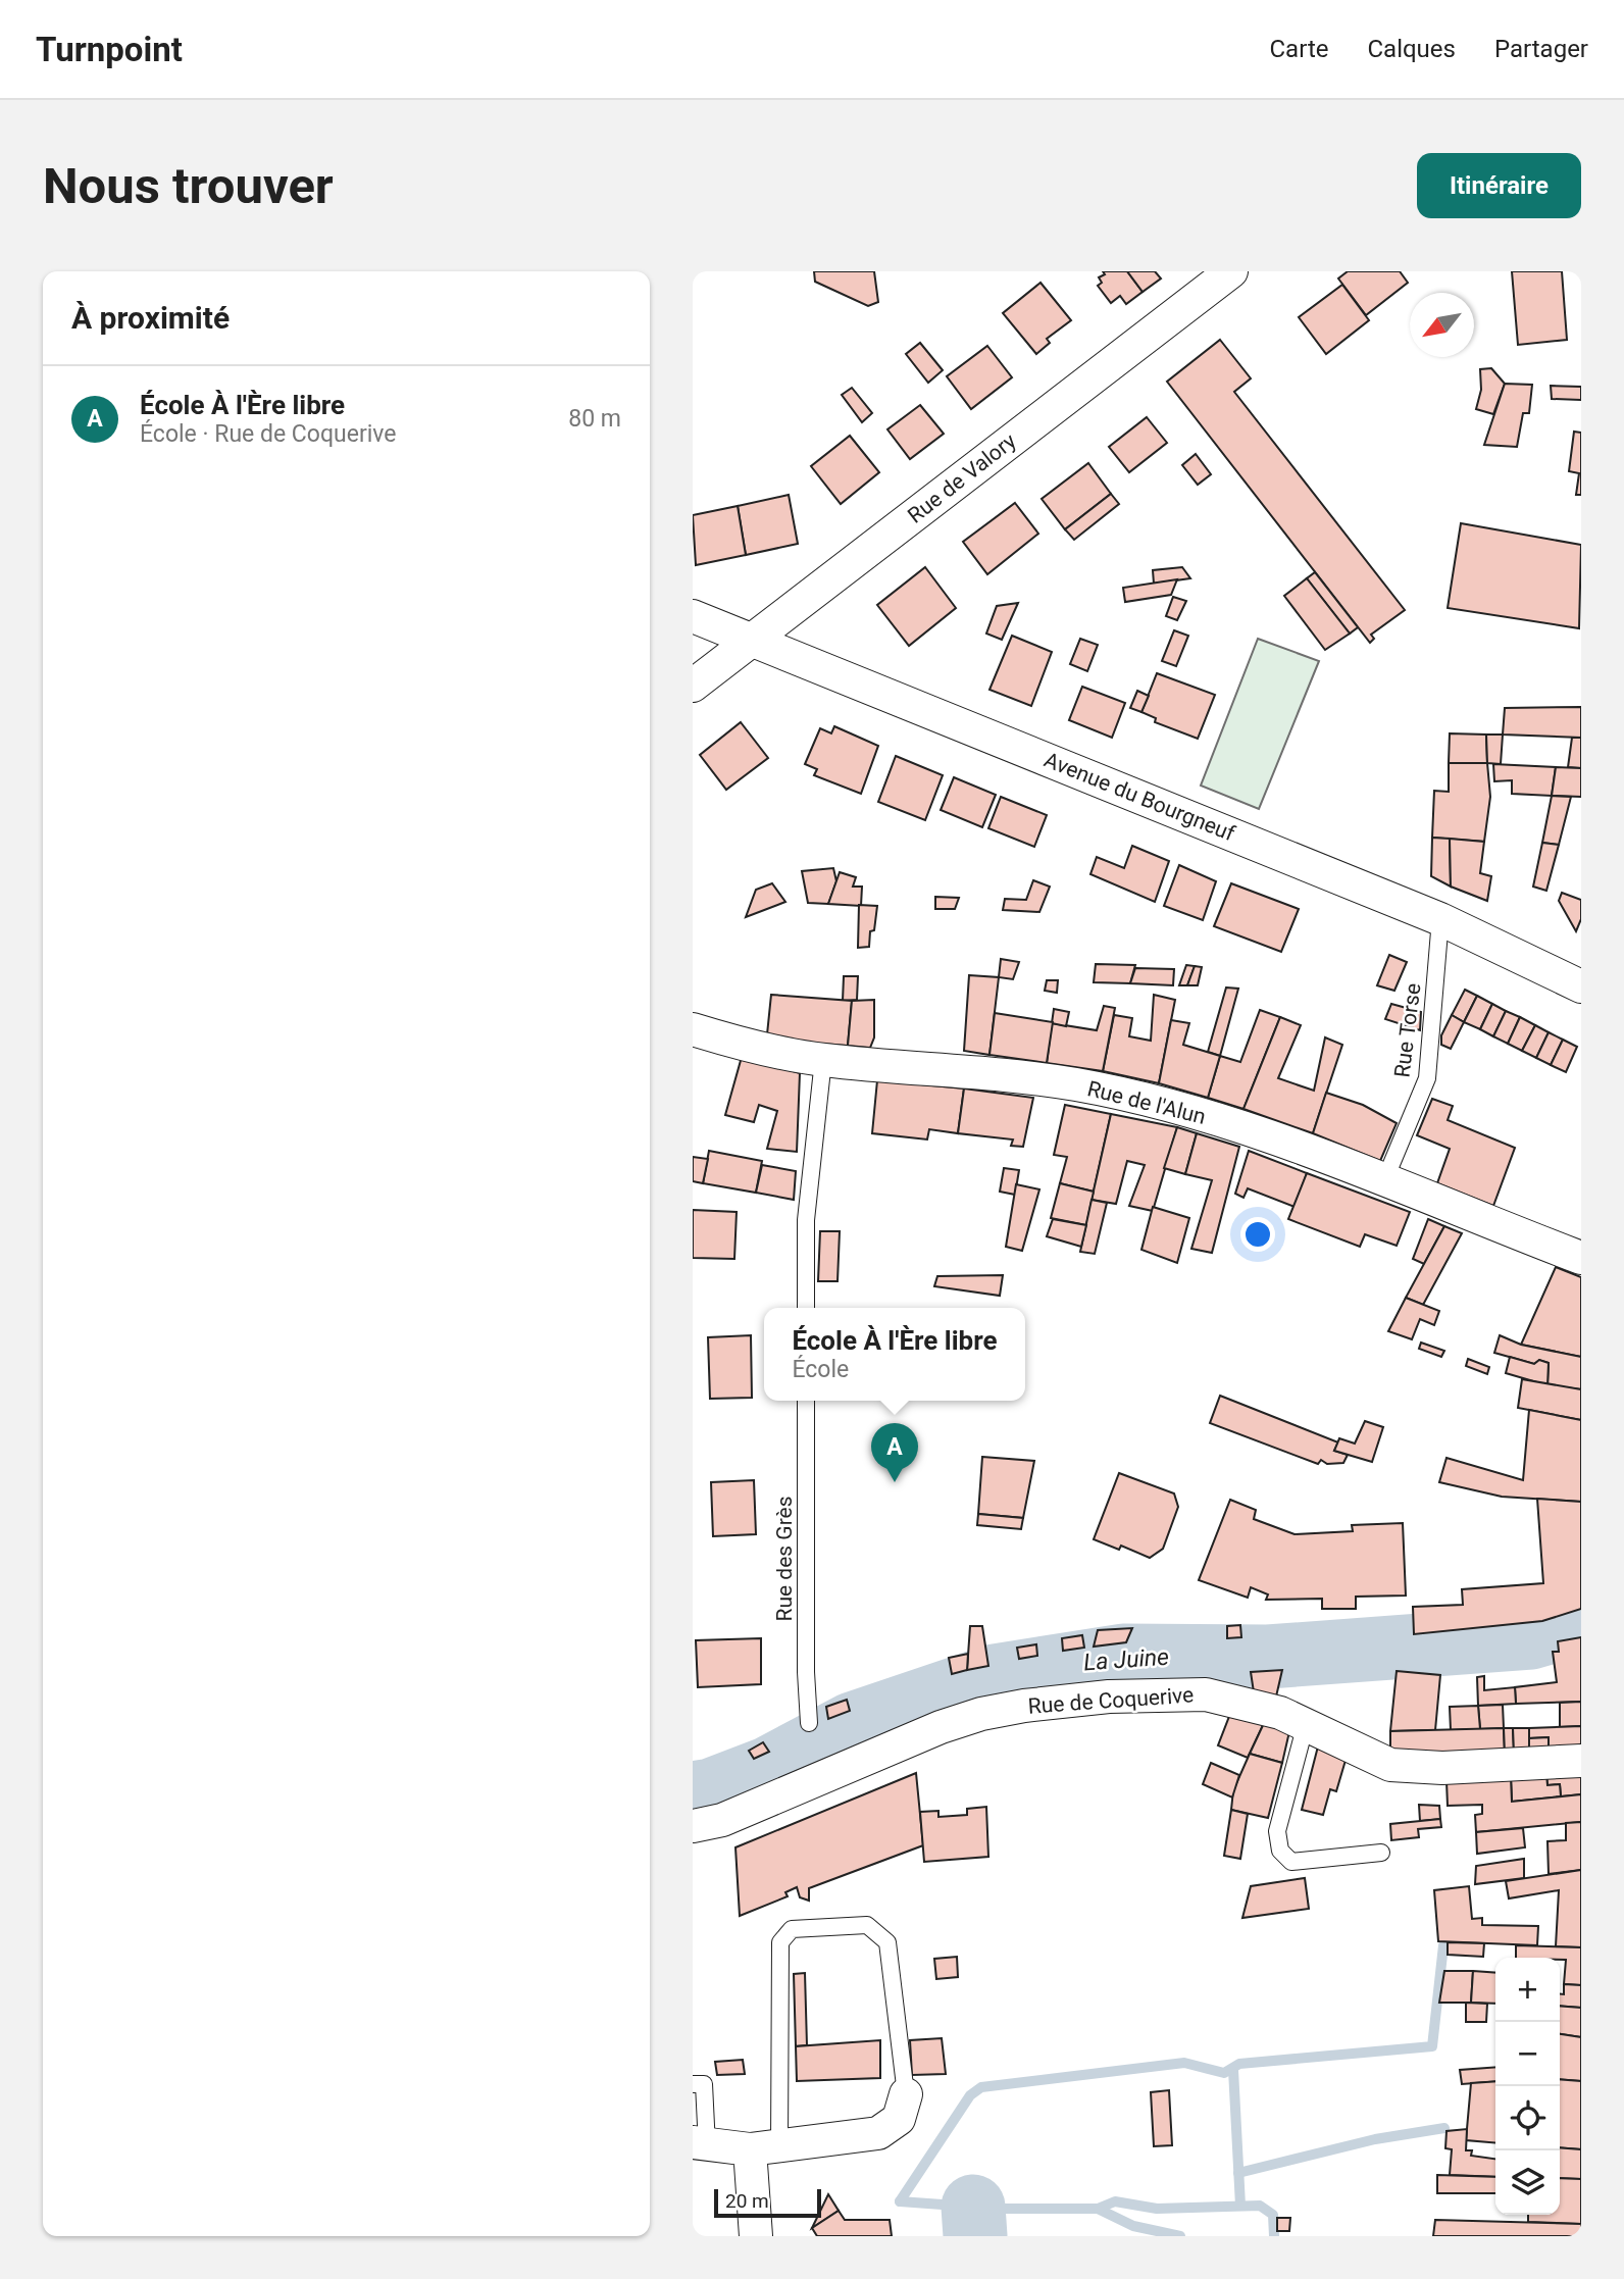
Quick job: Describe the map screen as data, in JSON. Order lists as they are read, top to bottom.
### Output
{
  "streets": {
    "street": [
      "Rue de Valory",
      "Avenue du Bourgneuf",
      "Rue de l'Alun",
      "Rue de Coquerive"
    ],
    "lane": ["Rue Torse", "Rue des Grès"]
  },
  "crossings": [
    ["Rue de Valory", "Avenue du Bourgneuf"],
    ["Avenue du Bourgneuf", "Rue Torse"],
    ["Rue Torse", "Rue de l'Alun"]
  ],
  "water": ["La Juine"],
  "scale_bar": "20 m",
  "north": "bottom left",
  "page": {
    "header": "Turnpoint",
    "nav": ["Carte", "Calques", "Partager"],
    "buttons": "Itinéraire",
    "title": "Nous trouver",
    "heading": "À proximité",
    "list": [
      {
        "mark": "A",
        "name": "École À l'Ère libre",
        "note": "École · Rue de Coquerive",
        "value": "80 m"
      }
    ],
    "popup": ["École À l'Ère libre", "École"],
    "pins": "A",
    "map_buttons": ["+", "−"],
    "scale": "20 m"
  }
}
